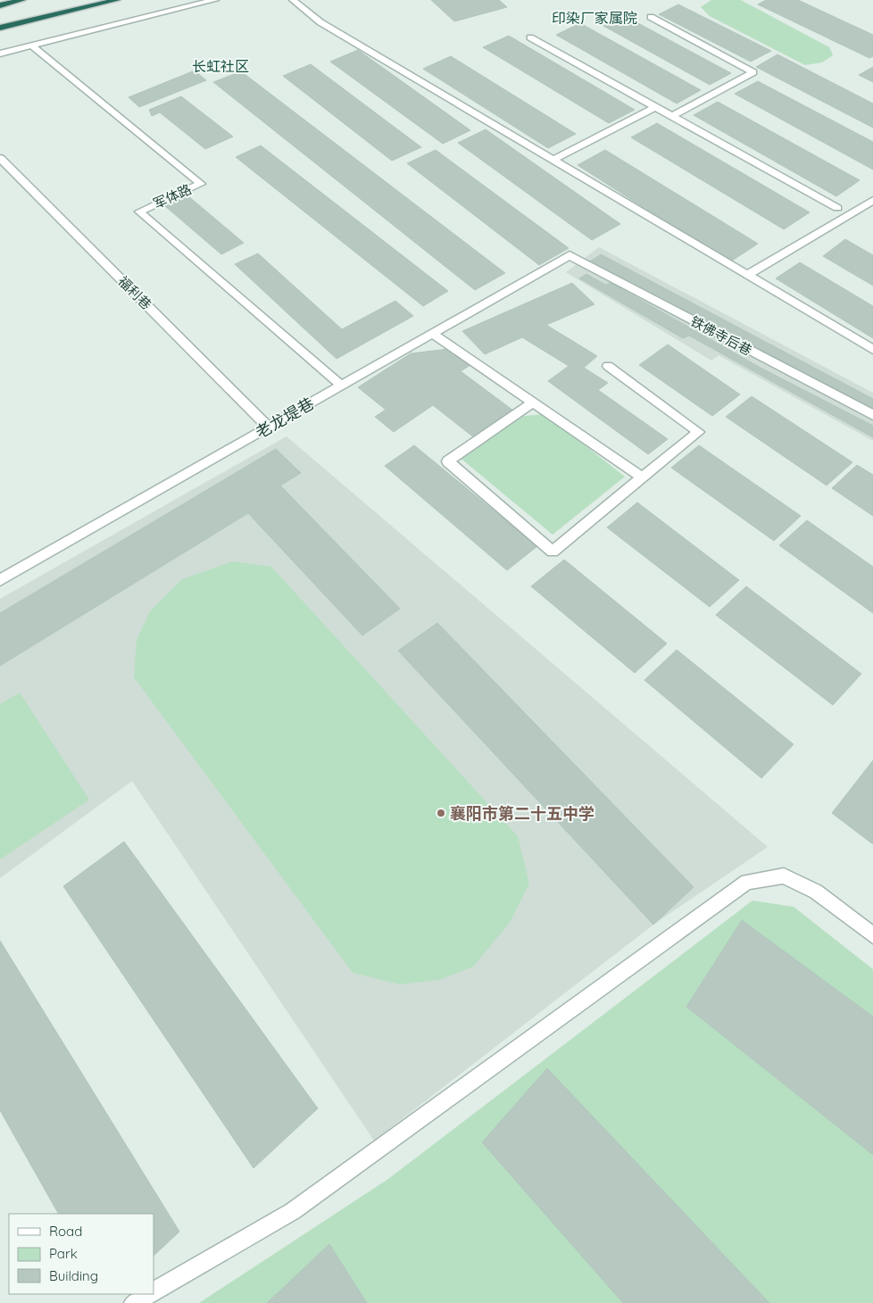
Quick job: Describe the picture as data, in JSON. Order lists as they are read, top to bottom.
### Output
{
  "streets": {
    "street": [
      "军体路",
      "福利巷",
      "铁佛寺后巷",
      "老龙堤巷"
    ]
  },
  "crossings": [
    ["军体路", "老龙堤巷"],
    ["福利巷", "老龙堤巷"],
    ["铁佛寺后巷", "老龙堤巷"]
  ],
  "districts": ["印染厂家属院", "长虹社区"],
  "places": ["襄阳市第二十五中学"],
  "legend": ["Road", "Park", "Building"]
}
